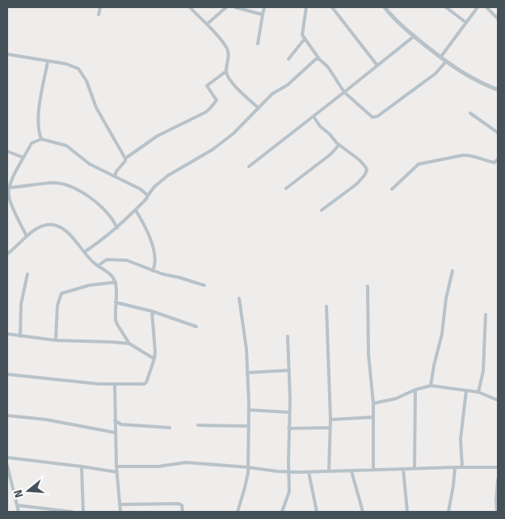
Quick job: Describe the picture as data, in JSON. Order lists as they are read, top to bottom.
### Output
{
  "north": "left"
}
